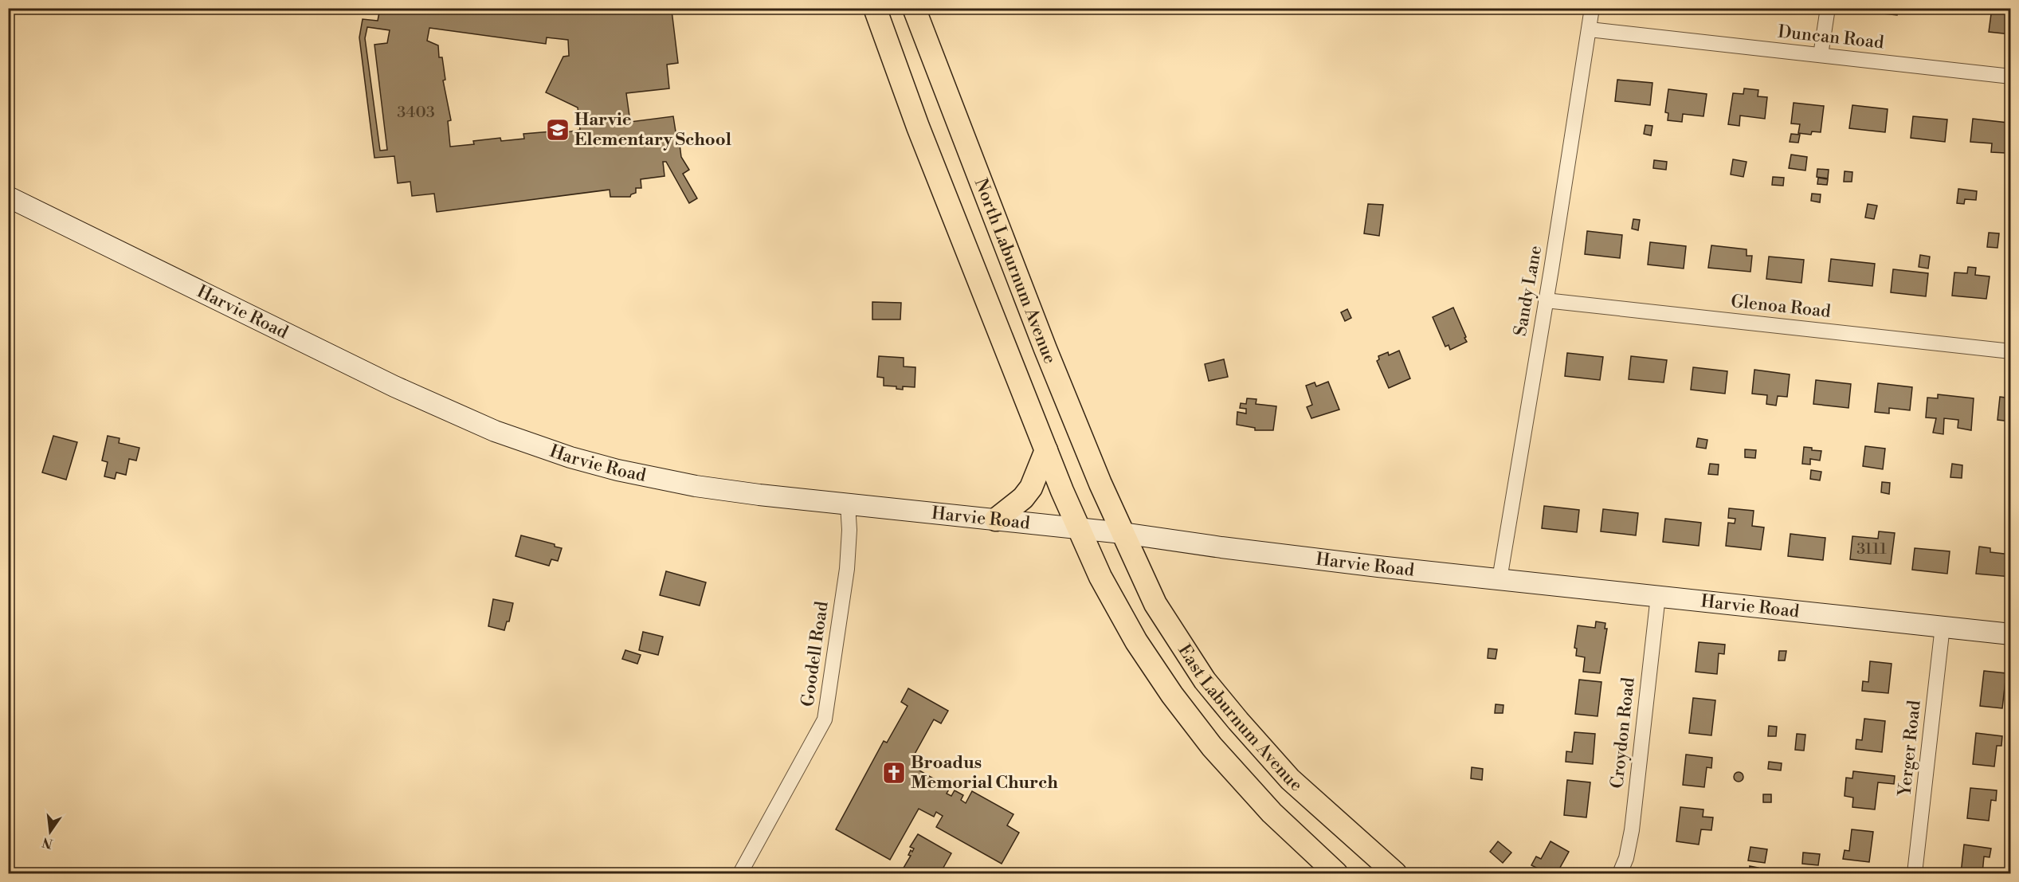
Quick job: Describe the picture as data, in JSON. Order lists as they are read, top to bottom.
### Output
{
  "streets": {
    "main road": ["North Laburnum Avenue", "East Laburnum Avenue"],
    "street": [
      "Duncan Road",
      "Sandy Lane",
      "Glenoa Road",
      "Harvie Road",
      "Goodell Road",
      "Croydon Road",
      "Yerger Road"
    ]
  },
  "crossings": [
    ["Duncan Road", "Sandy Lane"],
    ["North Laburnum Avenue", "Harvie Road"],
    ["North Laburnum Avenue", "East Laburnum Avenue"],
    ["Sandy Lane", "Glenoa Road"],
    ["Sandy Lane", "Harvie Road"],
    ["Harvie Road", "Goodell Road"],
    ["Harvie Road", "East Laburnum Avenue"],
    ["Harvie Road", "Croydon Road"],
    ["Harvie Road", "Yerger Road"]
  ],
  "places": {
    "school or university": ["Harvie Elementary School"],
    "church": ["Broadus Memorial Church"]
  },
  "house_numbers": ["3403", "3111"],
  "north": "bottom"
}
